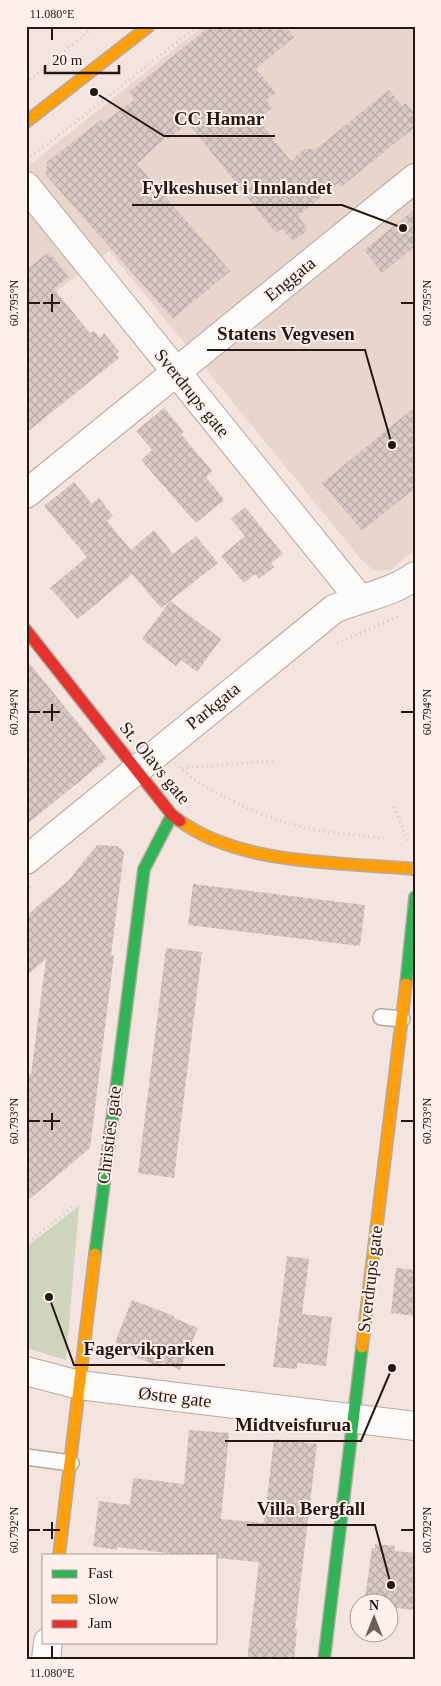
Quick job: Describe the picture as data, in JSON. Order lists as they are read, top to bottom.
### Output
{
  "streets": {
    "main road": ["Sverdrups gate", "St. Olavs gate", "Christies gate"],
    "street": ["Enggata", "Parkgata", "Østre gate"]
  },
  "crossings": [
    ["Enggata", "Sverdrups gate"],
    ["Sverdrups gate", "Parkgata"],
    ["Sverdrups gate", "Østre gate"],
    ["Parkgata", "St. Olavs gate"],
    ["St. Olavs gate", "Christies gate"],
    ["Christies gate", "Østre gate"]
  ],
  "places": [
    "CC Hamar",
    "Fylkeshuset i Innlandet",
    "Statens Vegvesen",
    "Fagervikparken",
    "Midtveisfurua",
    "Villa Bergfall"
  ],
  "legend": ["Fast", "Slow", "Jam"],
  "scale_bar": "20 m",
  "north": "top",
  "coordinates": [
    "11.080°E",
    "60.795°N",
    "60.794°N",
    "60.793°N",
    "60.792°N"
  ]
}
